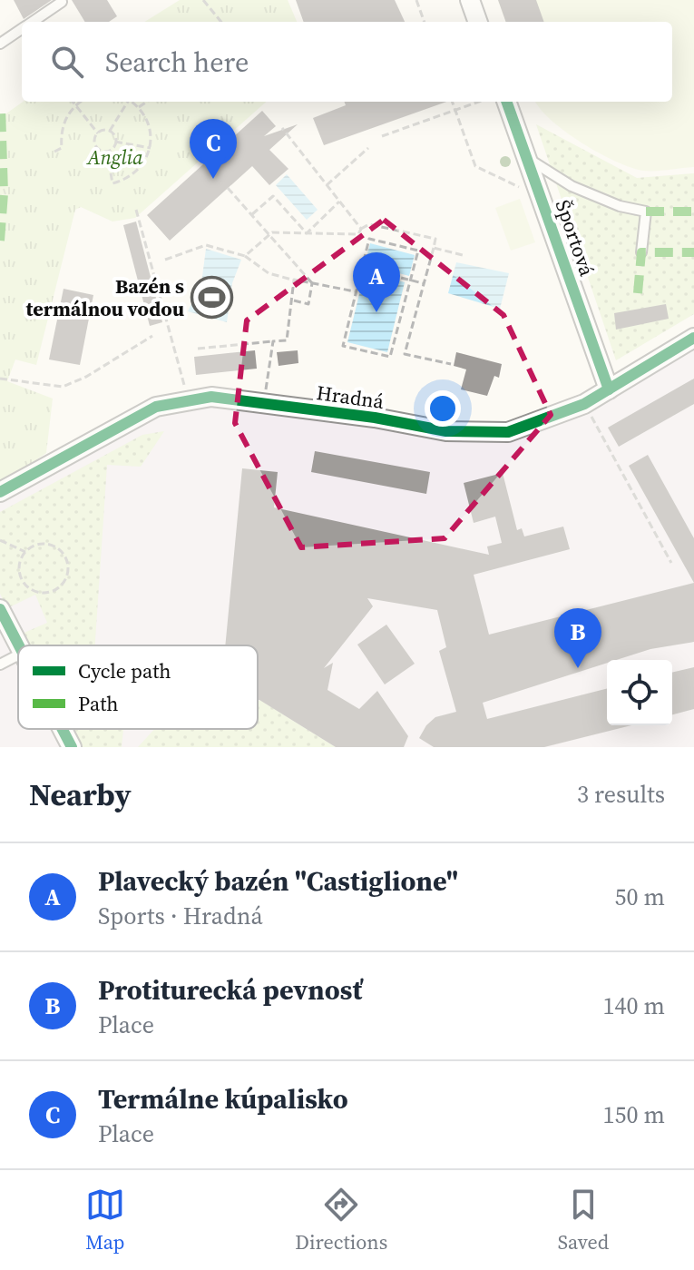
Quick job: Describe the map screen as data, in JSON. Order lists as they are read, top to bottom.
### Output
{
  "streets": {
    "street": ["Športová", "Hradná"]
  },
  "crossings": [
    ["Športová", "Hradná"]
  ],
  "parks": ["Anglia"],
  "places": {
    "sports": ["Bazén s termálnou vodou"]
  },
  "legend": ["Cycle path", "Path"],
  "page": {
    "search": "Search here",
    "pins": ["C", "A", "B"],
    "heading": ["Nearby", "3 results"],
    "list": [
      {
        "mark": "A",
        "name": "Plavecký bazén \"Castiglione\"",
        "note": "Sports · Hradná",
        "value": "50 m"
      },
      {
        "mark": "B",
        "name": "Protiturecká pevnosť",
        "note": "Place",
        "value": "140 m"
      },
      {
        "mark": "C",
        "name": "Termálne kúpalisko",
        "note": "Place",
        "value": "150 m"
      }
    ],
    "nav": ["Map", "Directions", "Saved"]
  }
}
